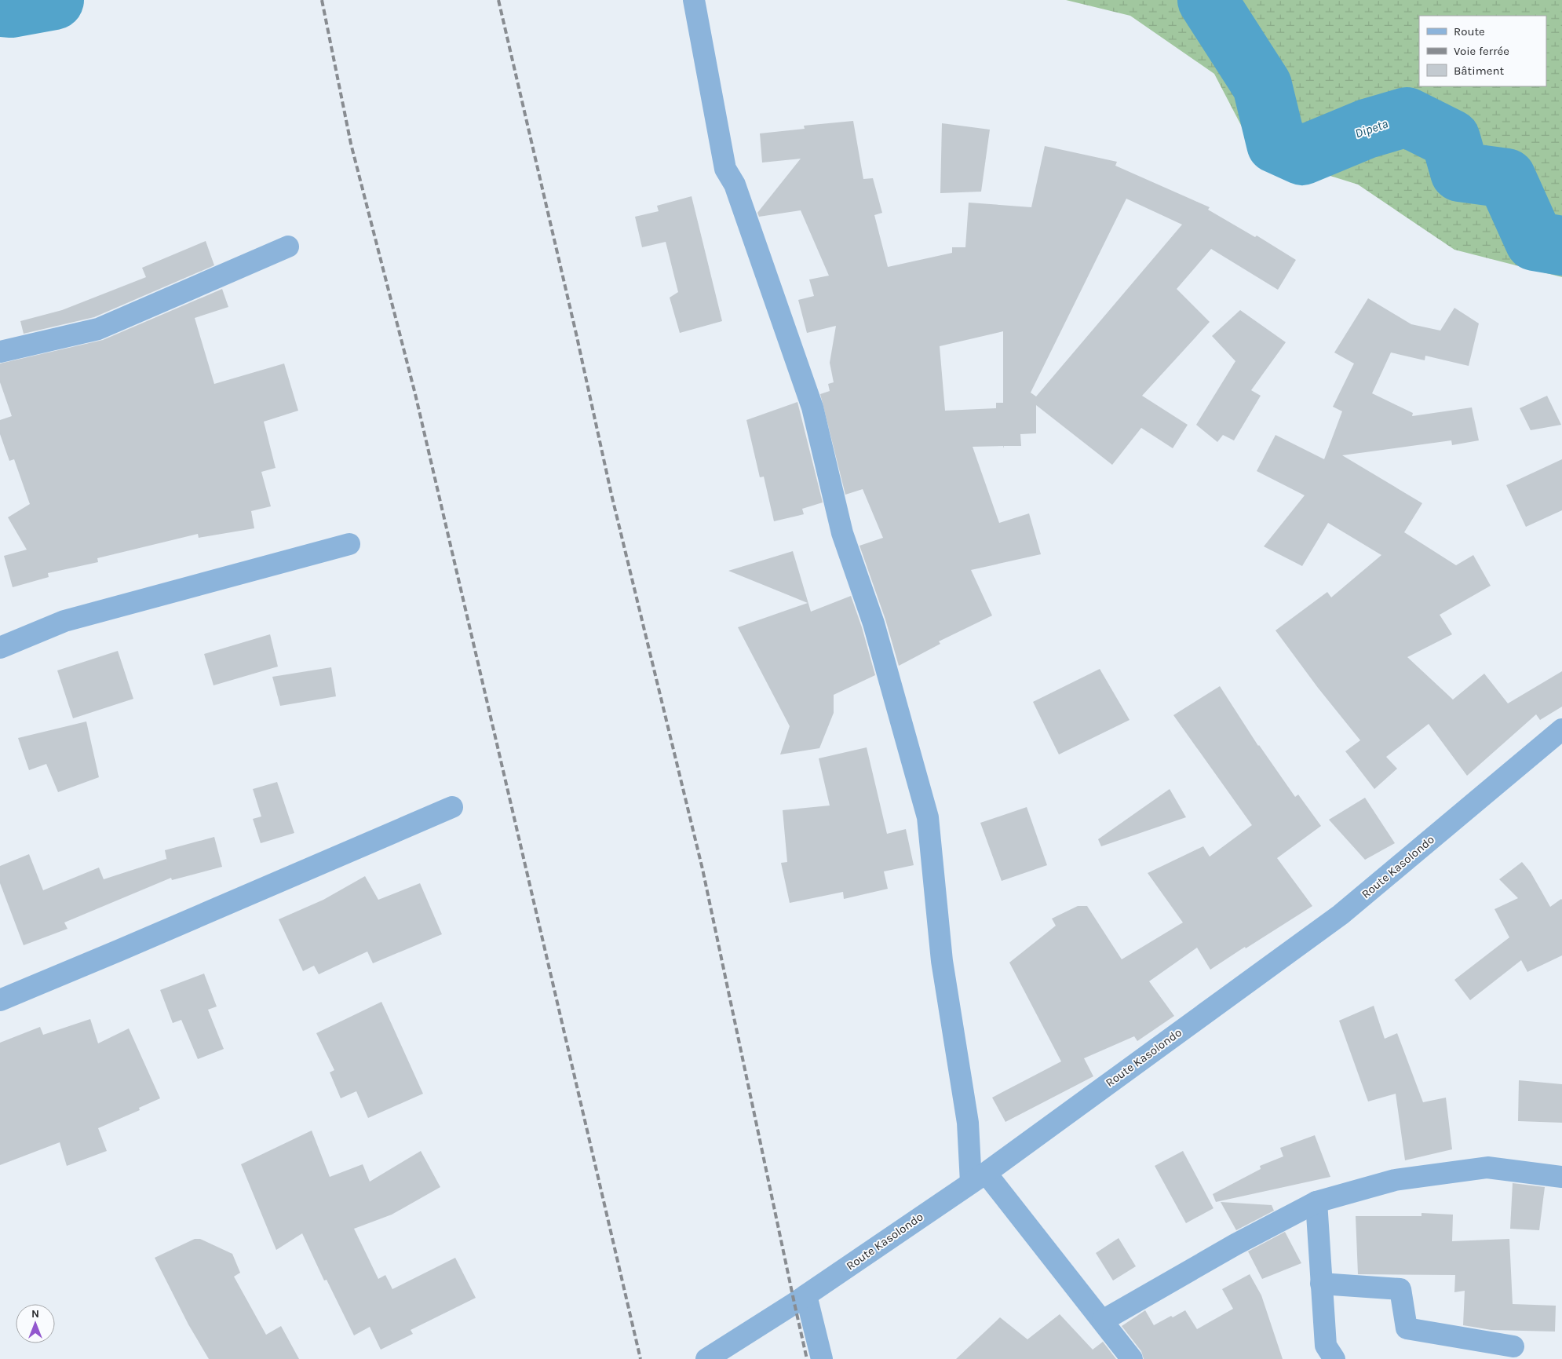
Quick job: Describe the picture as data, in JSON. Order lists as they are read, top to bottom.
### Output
{
  "streets": {
    "street": ["Route Kasolondo"]
  },
  "water": ["Dipeta"],
  "legend": ["Route", "Voie ferrée", "Bâtiment"],
  "north": "top"
}
